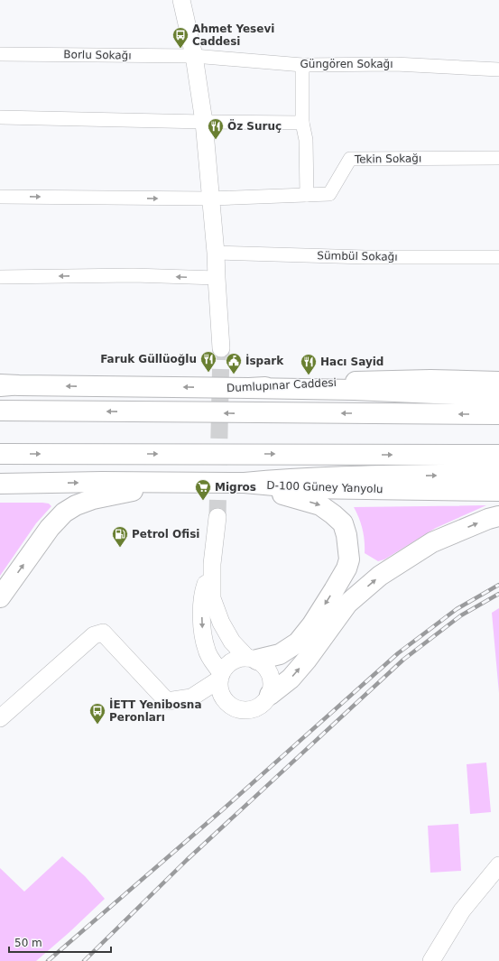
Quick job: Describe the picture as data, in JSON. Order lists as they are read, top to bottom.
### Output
{
  "streets": {
    "main road": ["Dumlupınar Caddesi", "D-100 Güney Yanyolu"],
    "street": [
      "Borlu Sokağı",
      "Güngören Sokağı",
      "Tekin Sokağı",
      "Sümbül Sokağı"
    ]
  },
  "crossings": [
    ["Borlu Sokağı", "Güngören Sokağı"]
  ],
  "places": {
    "bus stop": ["Ahmet Yesevi Caddesi", "İETT Yenibosna Peronları"],
    "restaurant": ["Öz Suruç", "Faruk Güllüoğlu", "Hacı Sayid"],
    "public building": ["İspark"],
    "supermarket": ["Migros"],
    "fuel station": ["Petrol Ofisi"]
  },
  "scale_bar": "50 m"
}
